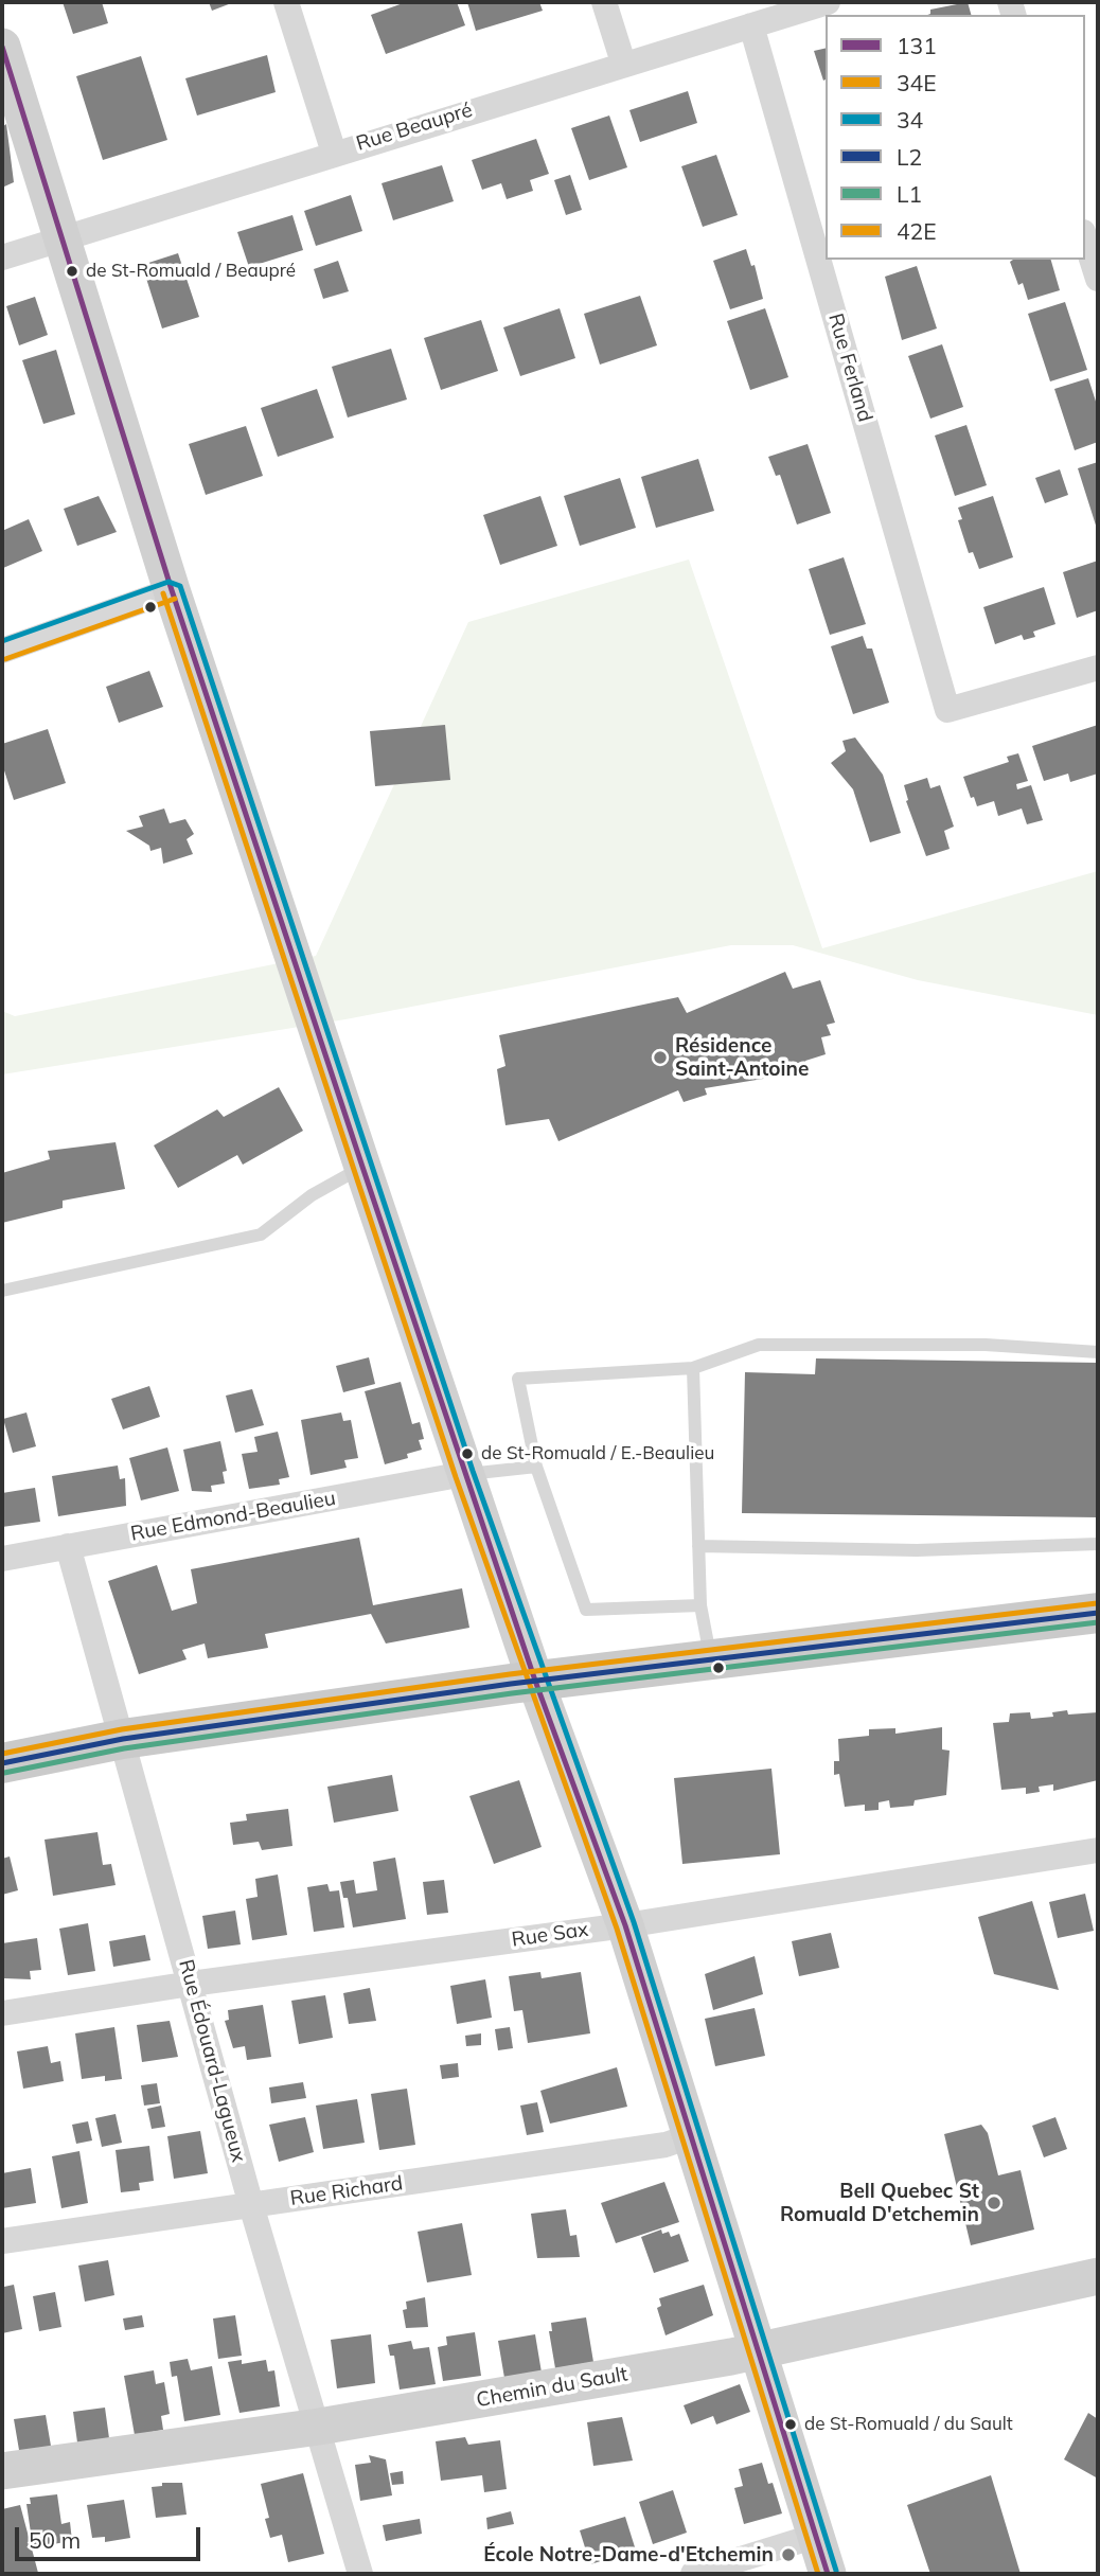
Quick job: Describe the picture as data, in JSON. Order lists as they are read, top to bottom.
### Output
{
  "streets": {
    "street": [
      "Rue Beaupré",
      "Rue Ferland",
      "Rue Edmond-Beaulieu",
      "Rue Sax",
      "Rue Édouard-Lagueux",
      "Rue Richard",
      "Chemin du Sault"
    ]
  },
  "crossings": [
    ["Rue Beaupré", "Rue Ferland"],
    ["Rue Edmond-Beaulieu", "Rue Édouard-Lagueux"],
    ["Rue Sax", "Rue Édouard-Lagueux"],
    ["Rue Édouard-Lagueux", "Rue Richard"],
    ["Rue Édouard-Lagueux", "Chemin du Sault"]
  ],
  "places": [
    "de St-Romuald / Beaupré",
    "Résidence Saint-Antoine",
    "de St-Romuald / E.-Beaulieu",
    "Bell Quebec St Romuald D'etchemin",
    "de St-Romuald / du Sault",
    "École Notre-Dame-d'Etchemin"
  ],
  "lines": [
    "transit line 131",
    "transit line 34",
    "transit line 34E",
    "transit line 42E",
    "transit line L2",
    "transit line L1"
  ],
  "legend": [
    "131",
    "34E",
    "34",
    "L2",
    "L1",
    "42E"
  ],
  "scale_bar": "50 m"
}
